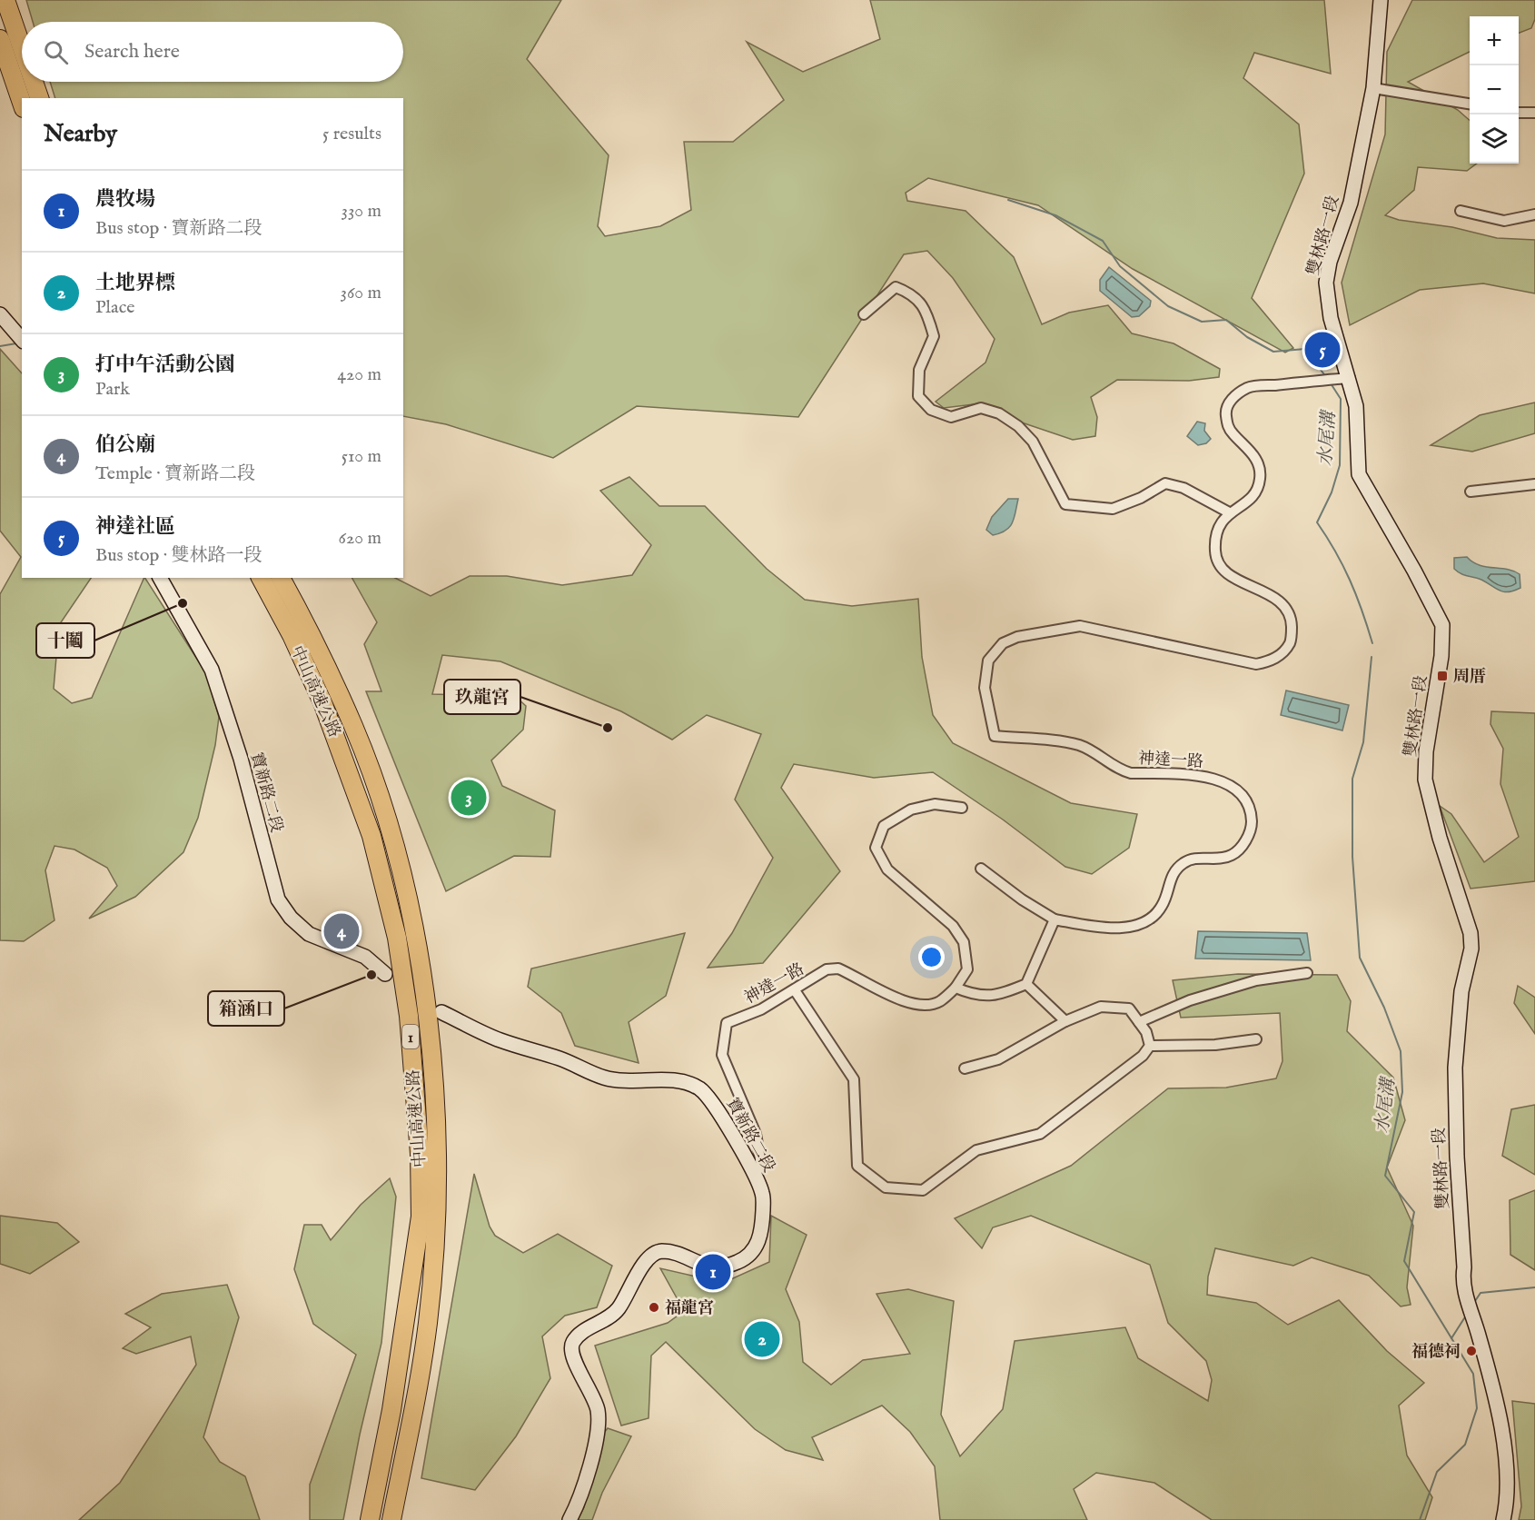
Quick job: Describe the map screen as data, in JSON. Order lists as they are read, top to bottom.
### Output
{
  "streets": {
    "highway": ["中山高速公路", "1"],
    "street": ["雙林路一段", "神達一路", "寶新路二段"]
  },
  "crossings": [
    ["雙林路一段", "神達一路"],
    ["神達一路", "寶新路二段"]
  ],
  "water": ["水尾溝"],
  "places": {
    "other": [
      "十鬮",
      "玖龍宮",
      "箱涵口",
      "福龍宮",
      "福德祠"
    ],
    "transit": ["周厝"]
  },
  "page": {
    "map_buttons": ["+", "−"],
    "search": "Search here",
    "heading": ["Nearby", "5 results"],
    "list": [
      {
        "mark": "1",
        "name": "農牧場",
        "note": "Bus stop · 寶新路二段",
        "value": "330 m"
      },
      {
        "mark": "2",
        "name": "土地界標",
        "note": "Place",
        "value": "360 m"
      },
      {
        "mark": "3",
        "name": "打中午活動公園",
        "note": "Park",
        "value": "420 m"
      },
      {
        "mark": "4",
        "name": "伯公廟",
        "note": "Temple · 寶新路二段",
        "value": "510 m"
      },
      {
        "mark": "5",
        "name": "神達社區",
        "note": "Bus stop · 雙林路一段",
        "value": "620 m"
      }
    ],
    "pins": [
      "5",
      "3",
      "4",
      "1",
      "2"
    ]
  }
}
